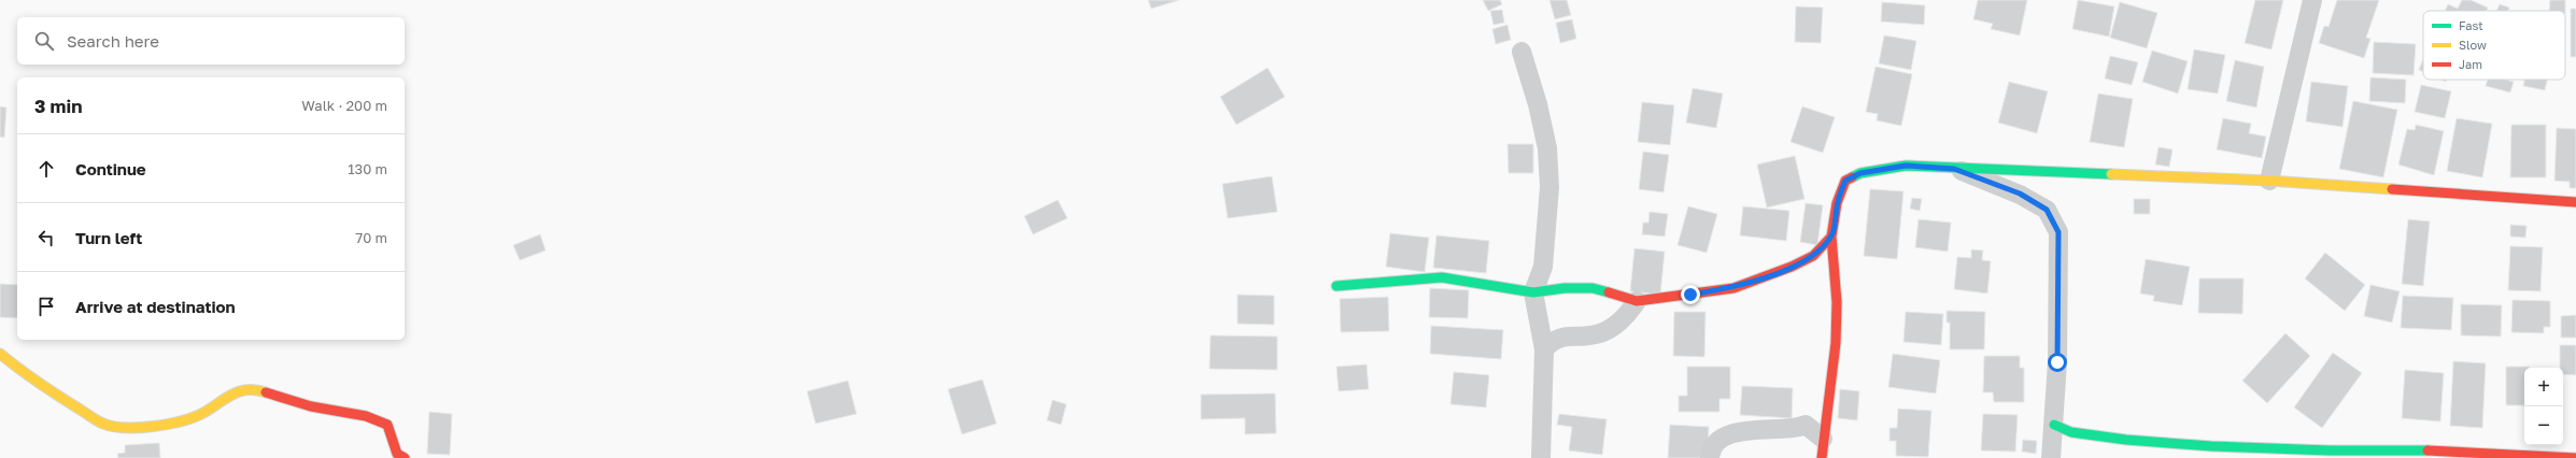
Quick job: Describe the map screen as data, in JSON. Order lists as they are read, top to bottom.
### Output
{
  "legend": ["Fast", "Slow", "Jam"],
  "page": {
    "search": "Search here",
    "heading": ["3 min", "Walk · 200 m"],
    "list": [
      ["Continue", "130 m"],
      ["Turn left", "70 m"],
      "Arrive at destination"
    ],
    "map_buttons": ["+", "−"]
  }
}
